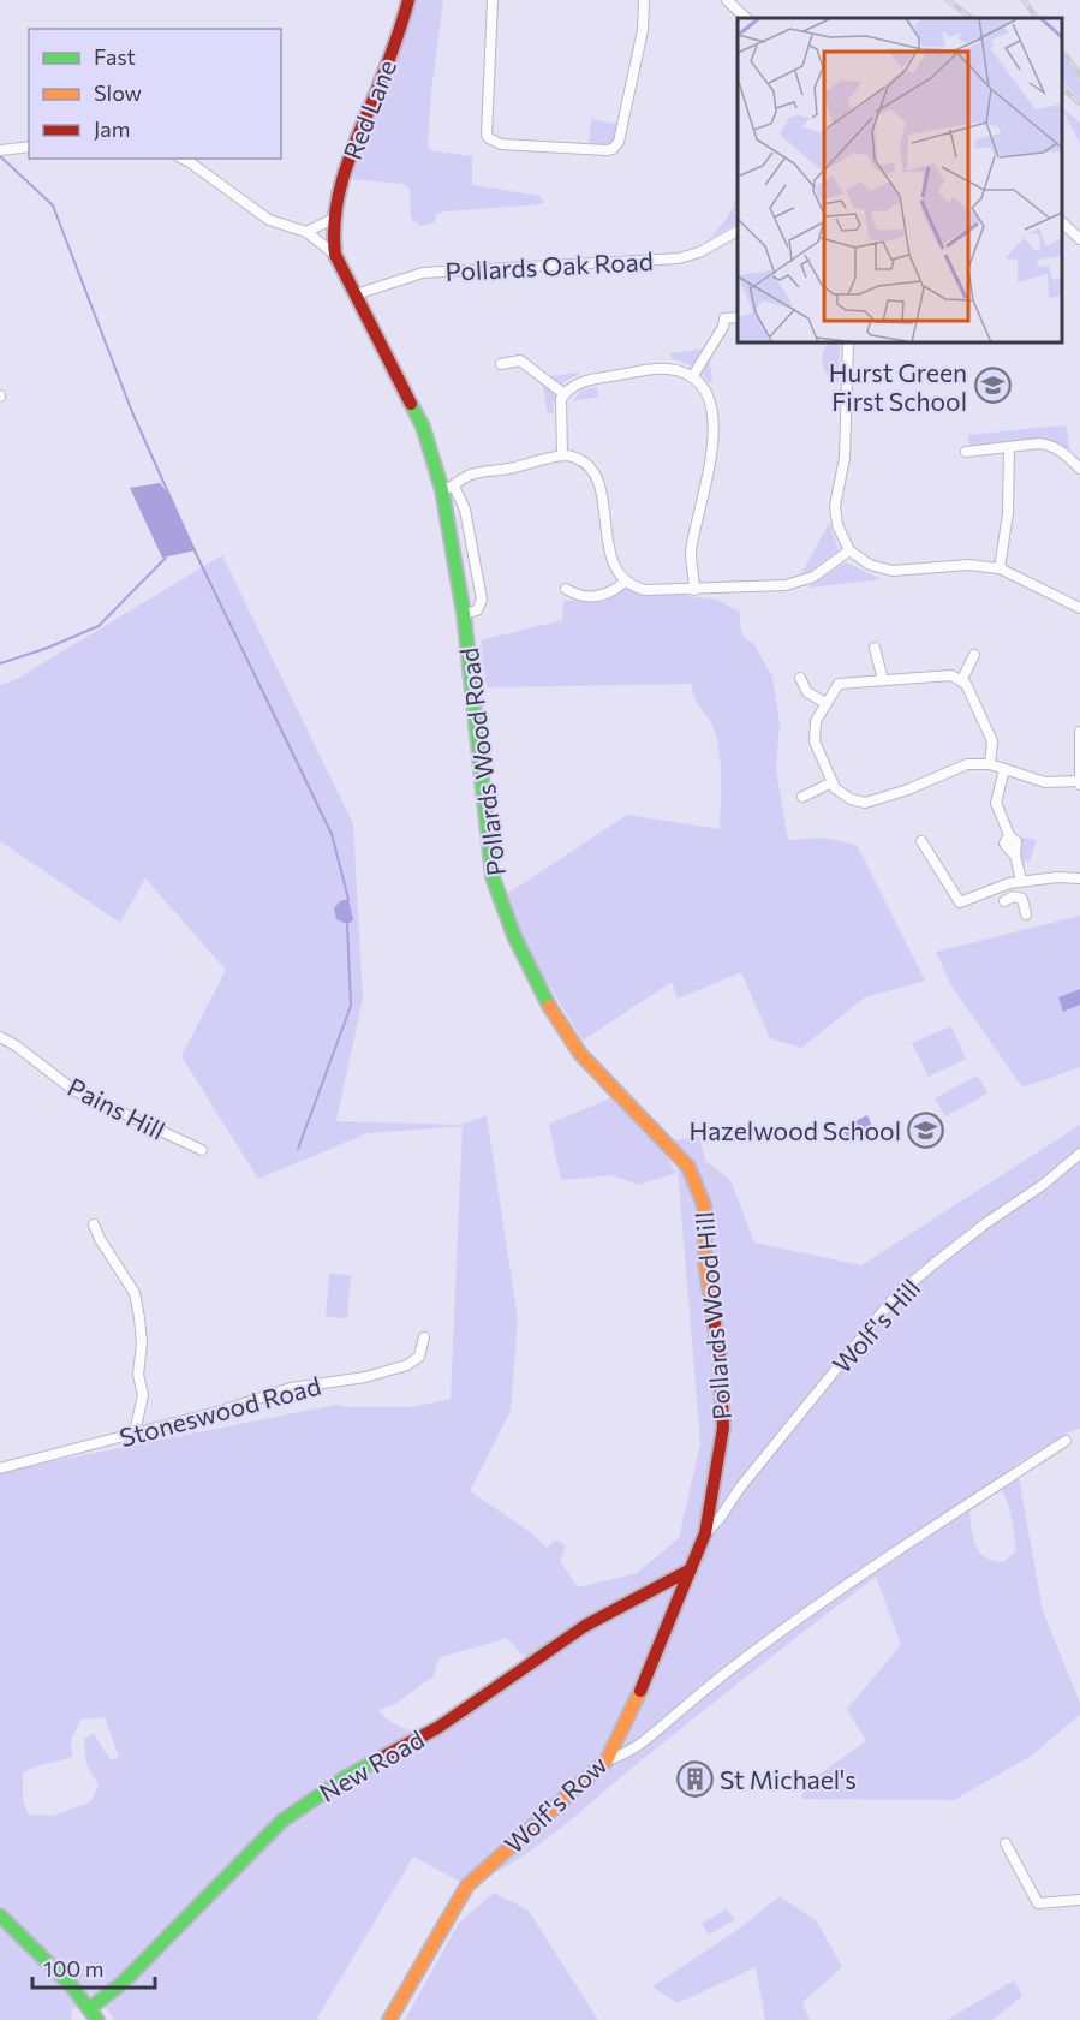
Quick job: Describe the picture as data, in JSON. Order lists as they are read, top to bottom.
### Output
{
  "streets": {
    "street": [
      "Red Lane",
      "Pollards Oak Road",
      "Pollards Wood Road",
      "Pains Hill",
      "Pollards Wood Hill",
      "Wolf's Hill",
      "Stoneswood Road",
      "New Road",
      "Wolf's Row"
    ]
  },
  "crossings": [
    ["Red Lane", "Pollards Wood Road"],
    ["Pollards Oak Road", "Pollards Wood Road"],
    ["Pollards Wood Road", "Pollards Wood Hill"],
    ["Pollards Wood Hill", "Wolf's Hill"],
    ["Pollards Wood Hill", "New Road"],
    ["Pollards Wood Hill", "Wolf's Row"],
    ["New Road", "Wolf's Row"]
  ],
  "places": {
    "school or university": ["Hurst Green First School", "Hazelwood School"],
    "building": ["St Michael's"]
  },
  "legend": ["Fast", "Slow", "Jam"],
  "scale_bar": "100 m"
}
